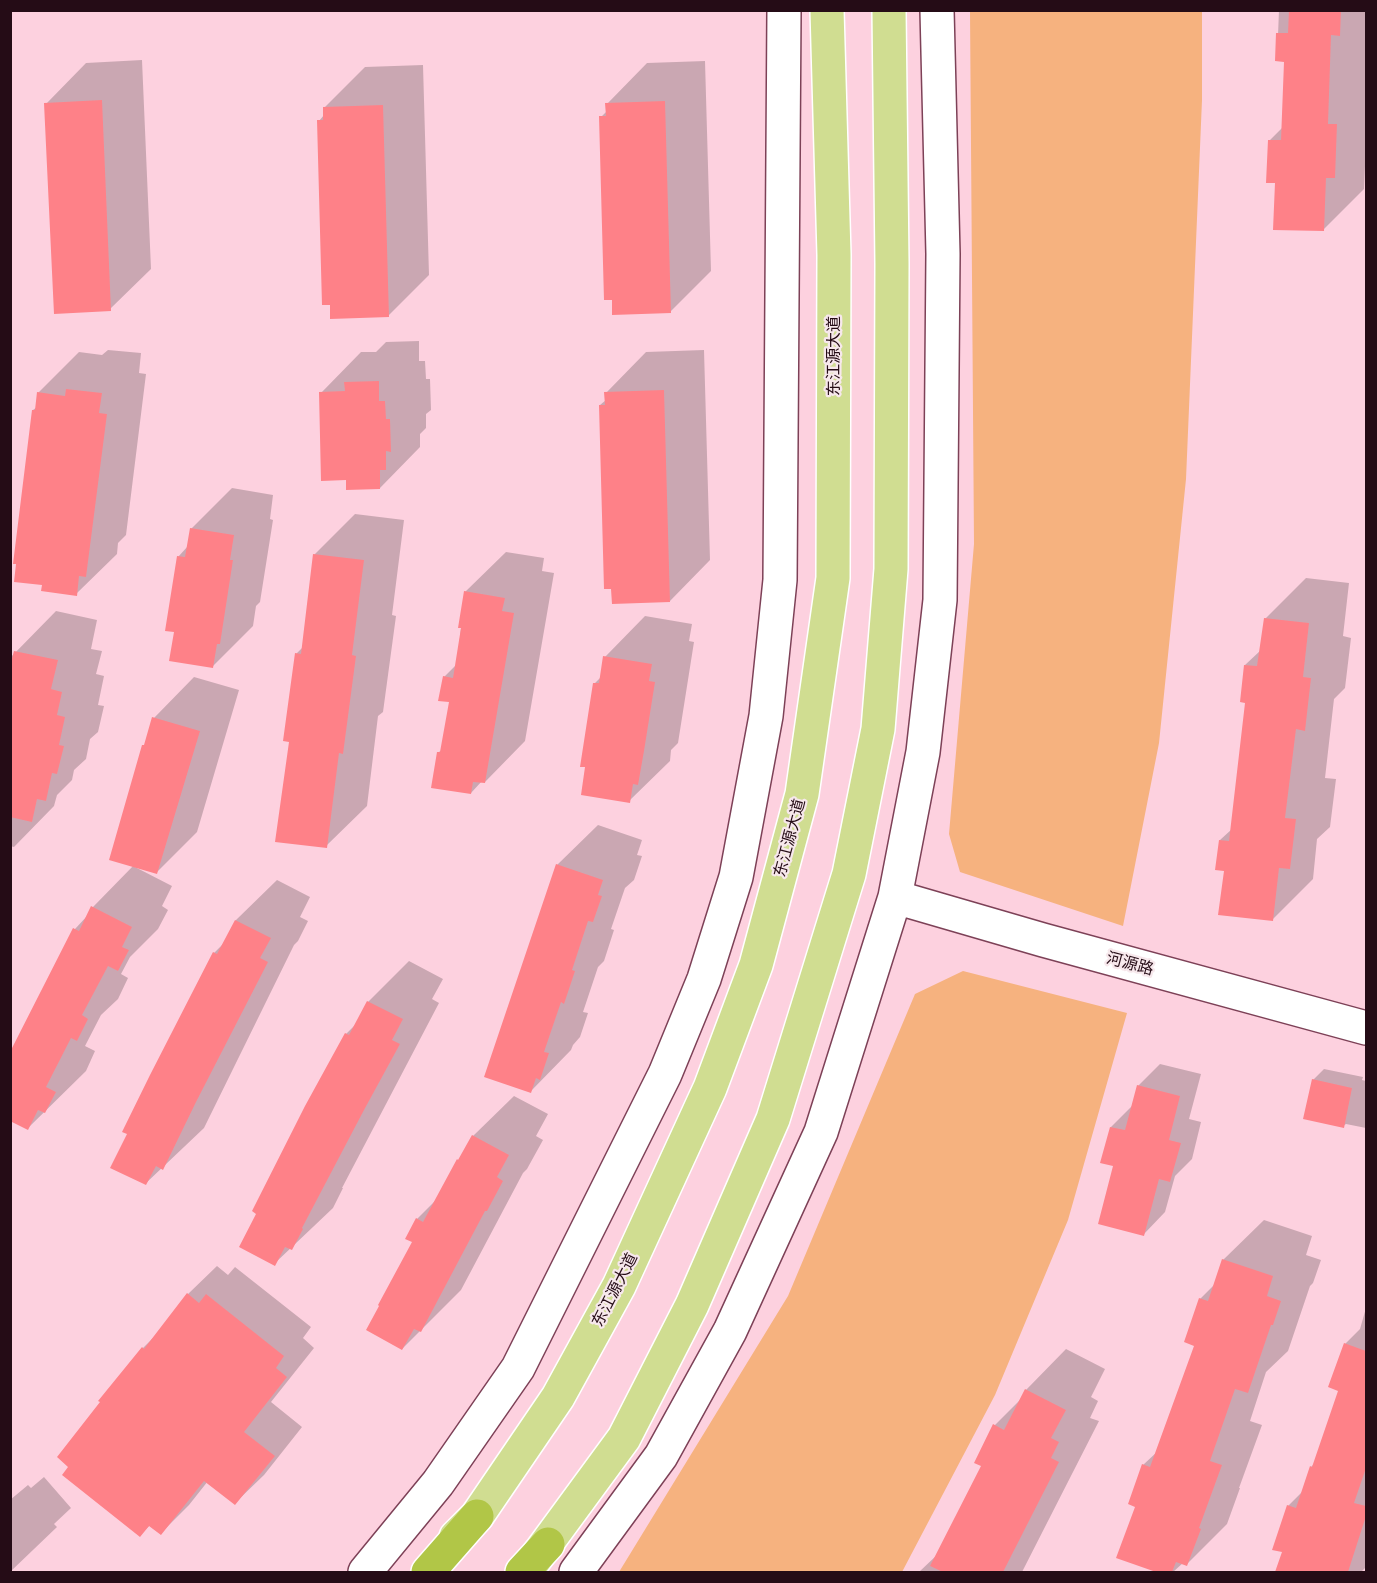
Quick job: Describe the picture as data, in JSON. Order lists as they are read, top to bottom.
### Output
{
  "streets": {
    "main road": ["东江源大道"],
    "street": ["河源路"]
  }
}
